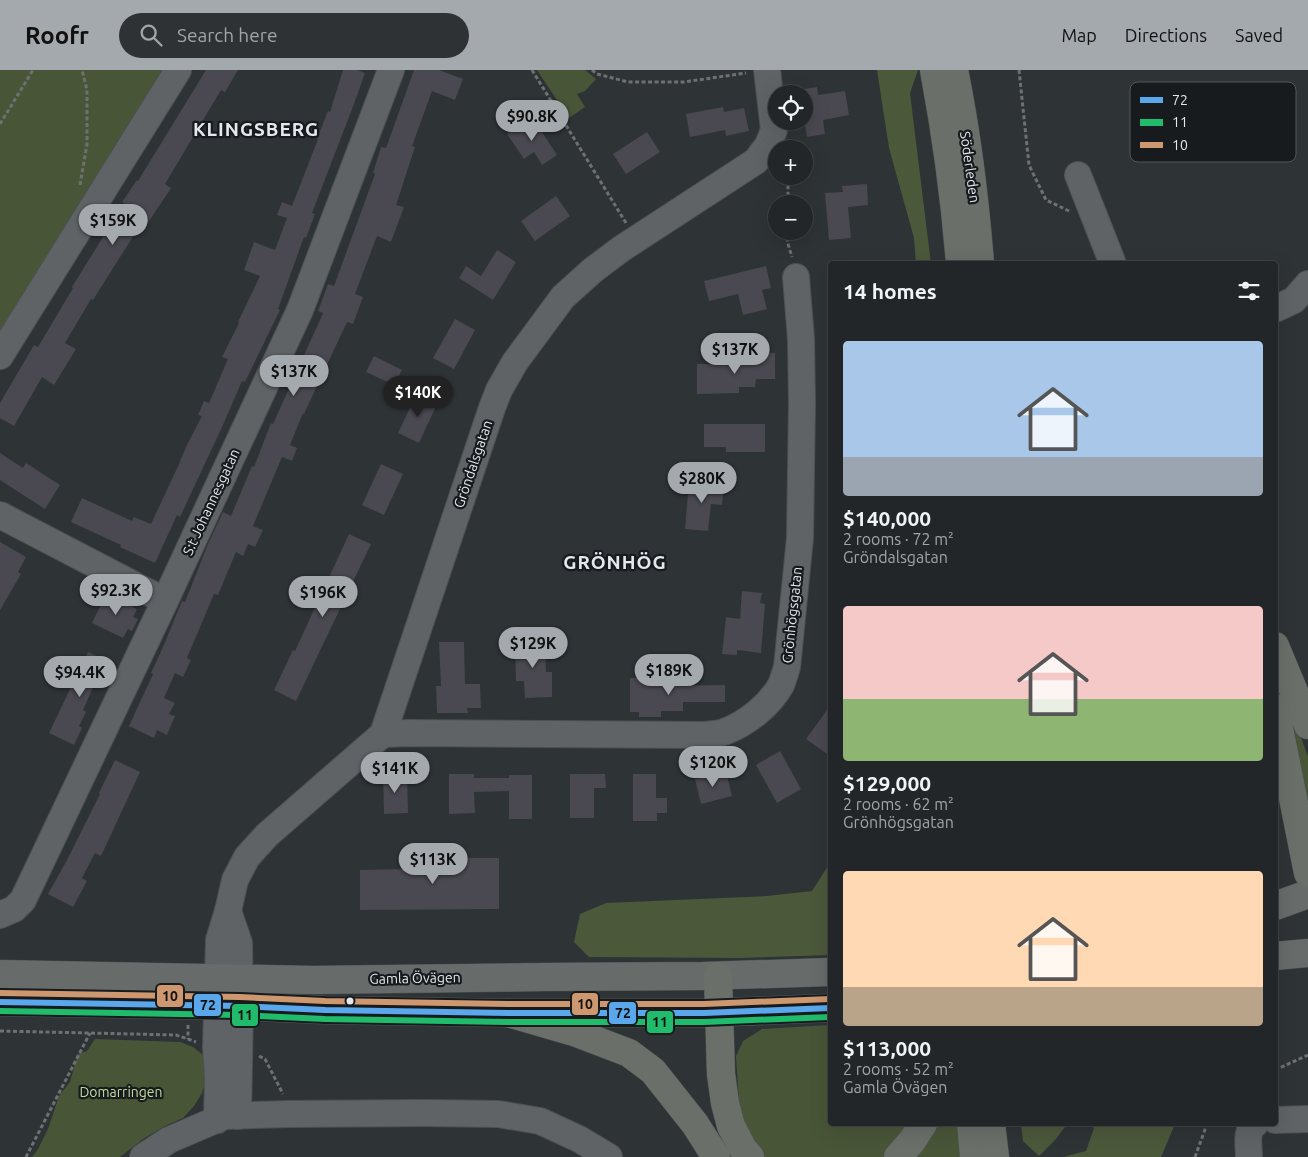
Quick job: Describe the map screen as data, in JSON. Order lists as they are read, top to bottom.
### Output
{
  "streets": {
    "highway": ["Söderleden"],
    "main road": ["Gamla Övägen"],
    "street": ["Gröndalsgatan", "S:t Johannesgatan", "Grönhögsgatan"]
  },
  "crossings": [
    ["Gröndalsgatan", "Grönhögsgatan"]
  ],
  "districts": ["KLINGSBERG", "GRÖNHÖG"],
  "parks": ["Domarringen"],
  "lines": ["transit line 10", "transit line 72", "transit line 11"],
  "legend": ["72", "11", "10"],
  "page": {
    "header": "Roofr",
    "search": "Search here",
    "nav": ["Map", "Directions", "Saved"],
    "map_buttons": ["+", "−"],
    "price": [
      "$90.8K",
      "$159K",
      "$137K",
      "$137K",
      "$140K",
      "$280K",
      "$92.3K",
      "$196K",
      "$129K",
      "$189K",
      "$94.4K",
      "$120K",
      "$141K",
      "$113K"
    ],
    "heading": "14 homes",
    "list": [
      {
        "name": "$140,000",
        "note": "2 rooms · 72 m² · Gröndalsgatan"
      },
      {
        "name": "$129,000",
        "note": "2 rooms · 62 m² · Grönhögsgatan"
      },
      {
        "name": "$113,000",
        "note": "2 rooms · 52 m² · Gamla Övägen"
      }
    ]
  }
}
